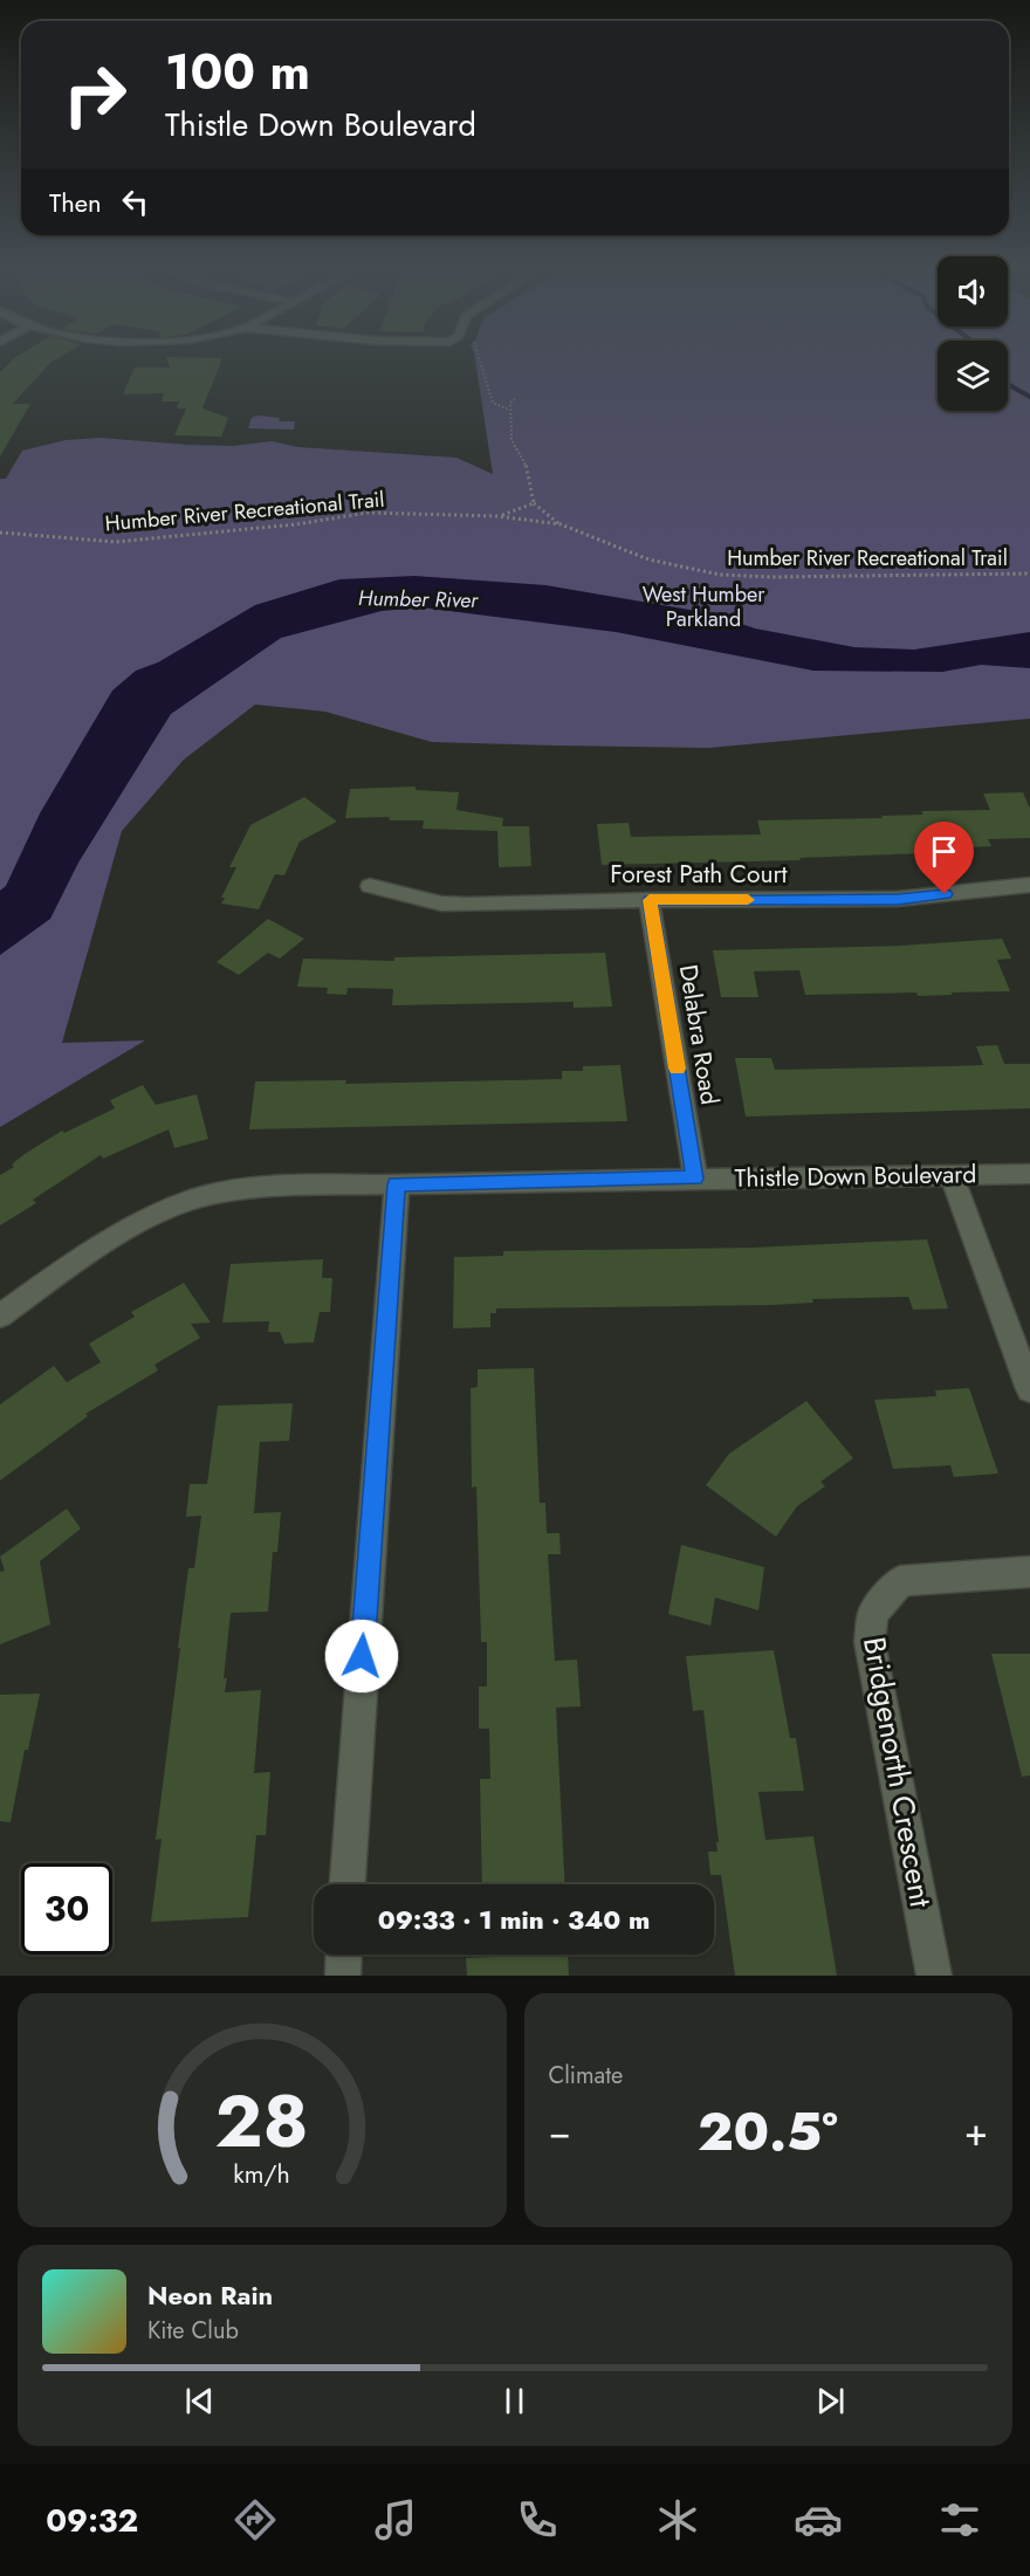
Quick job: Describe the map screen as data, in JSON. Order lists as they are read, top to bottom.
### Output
{
  "streets": {
    "street": [
      "Forest Path Court",
      "Delabra Road",
      "Thistle Down Boulevard",
      "Bridgenorth Crescent"
    ],
    "path": ["Humber River Recreational Trail"]
  },
  "crossings": [
    ["Forest Path Court", "Delabra Road"],
    ["Delabra Road", "Thistle Down Boulevard"]
  ],
  "water": ["Humber River"],
  "parks": ["West Humber Parkland"],
  "page": {
    "turn": ["100 m", "Thistle Down Boulevard"],
    "then": "Then",
    "limit": "30",
    "trip": "09:33 · 1 min · 340 m",
    "tile": "Climate",
    "heat": ["−", "20.5°", "+"],
    "song": ["Neon Rain", "Kite Club"],
    "tabs": "09:32",
    "gauge": ["28", "km/h"]
  }
}
